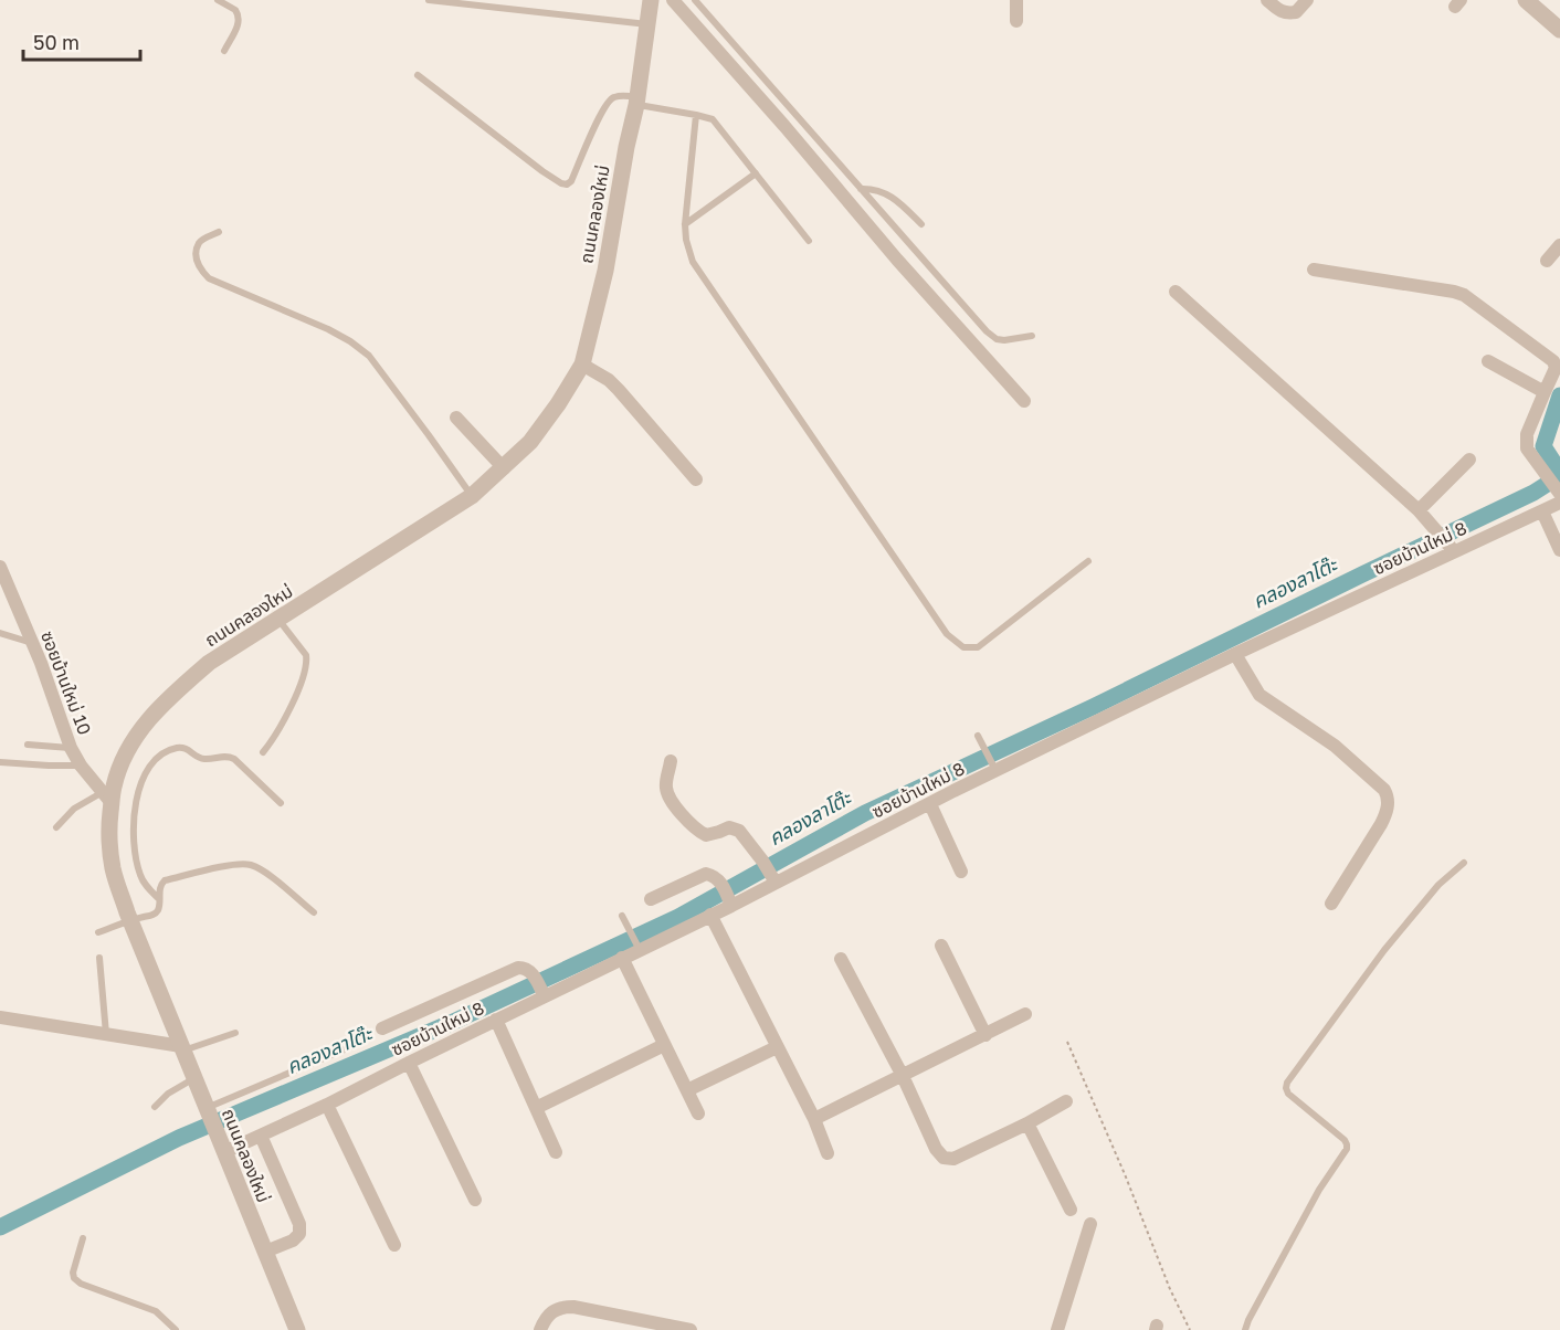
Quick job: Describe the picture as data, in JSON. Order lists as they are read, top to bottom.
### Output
{
  "streets": {
    "street": ["ถนนคลองใหม่", "ซอยบ้านใหม่ 8", "ซอยบ้านใหม่ 10"]
  },
  "crossings": [
    ["ถนนคลองใหม่", "ซอยบ้านใหม่ 8"],
    ["ถนนคลองใหม่", "ซอยบ้านใหม่ 10"]
  ],
  "water": ["คลองลาโต๊ะ"],
  "scale_bar": "50 m"
}
